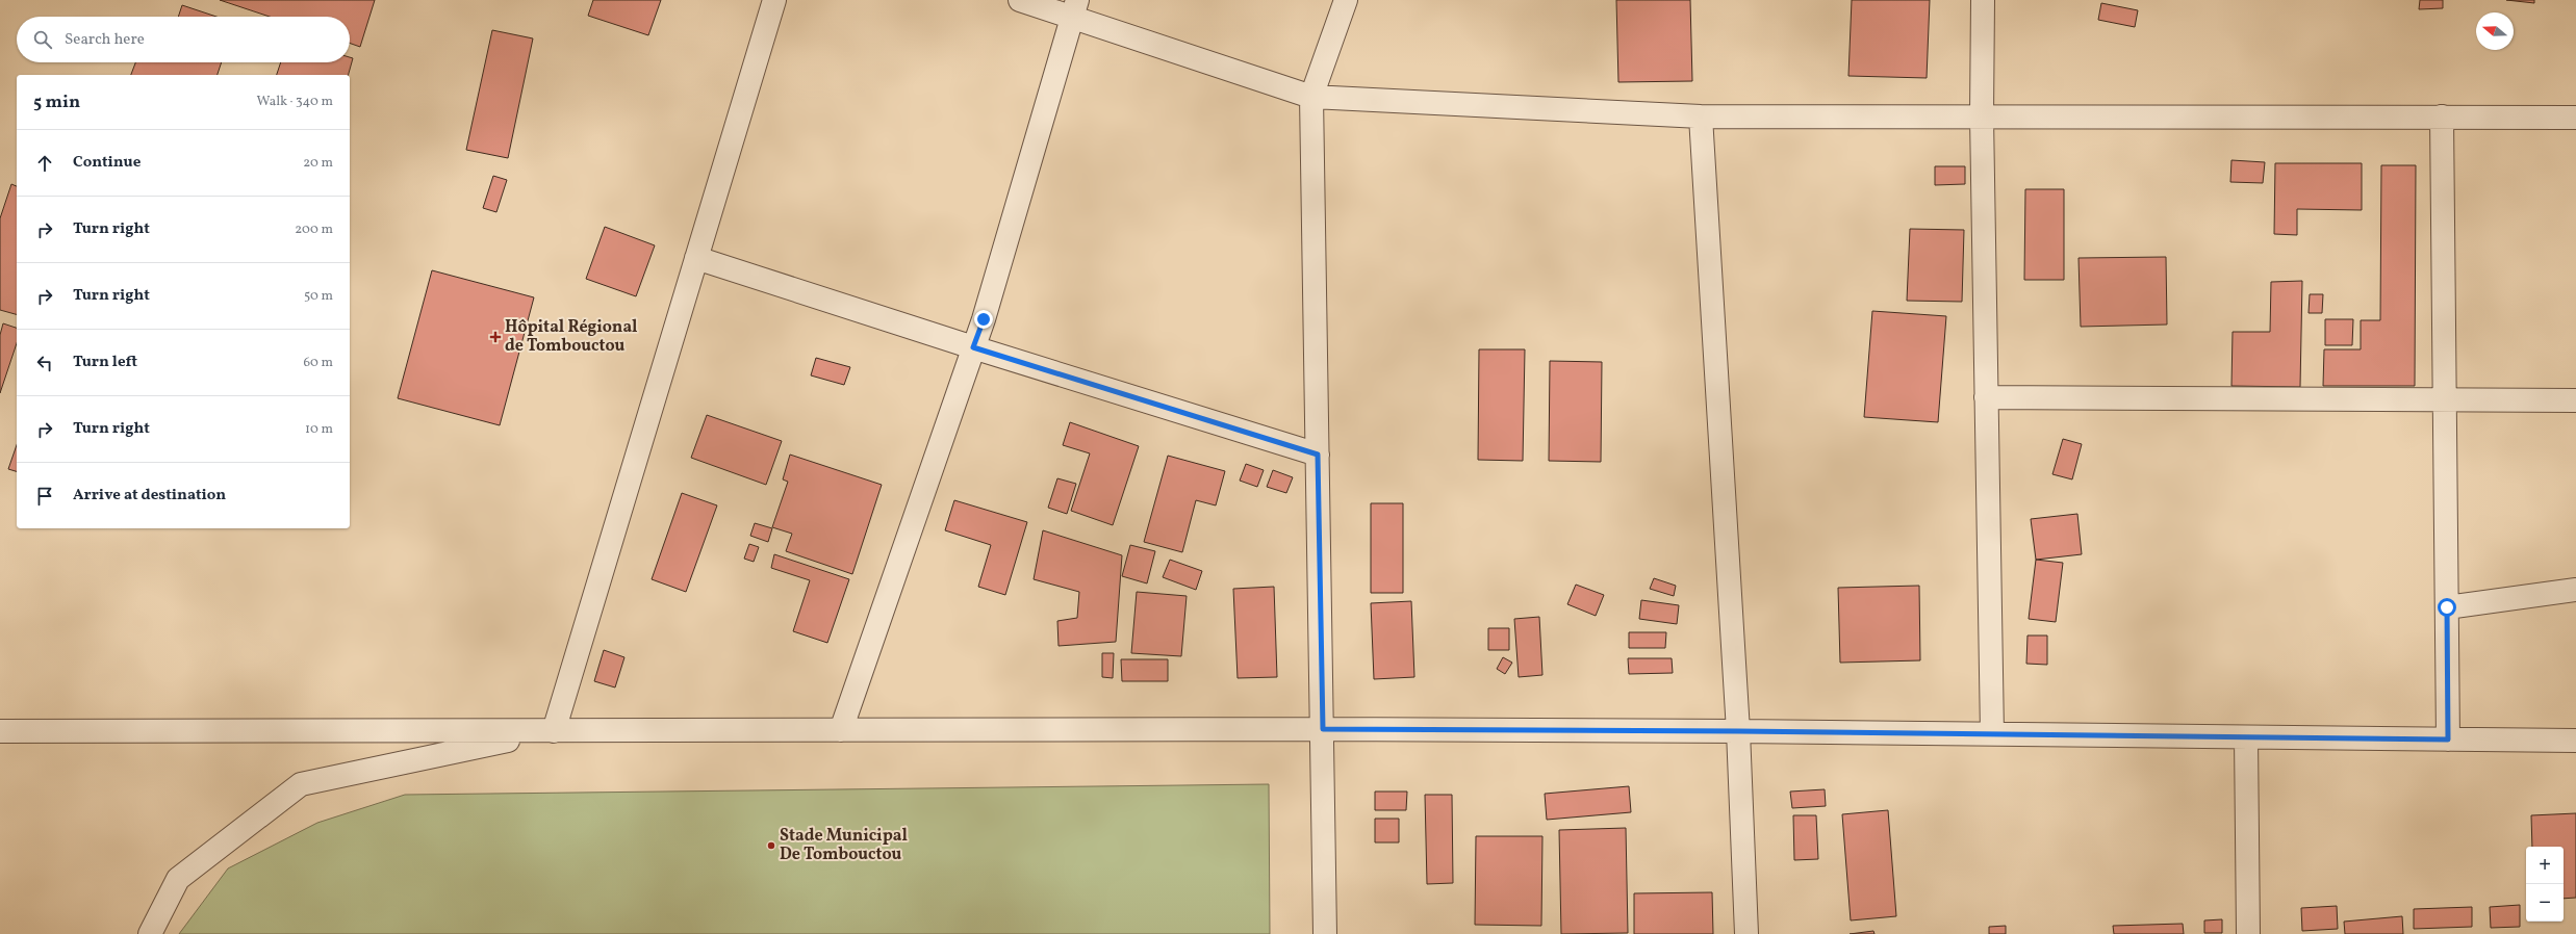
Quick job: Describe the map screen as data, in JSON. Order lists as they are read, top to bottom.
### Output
{
  "places": {
    "health": ["Hôpital Régional de Tombouctou"],
    "other": ["Stade Municipal De Tombouctou"]
  },
  "north": "left",
  "page": {
    "search": "Search here",
    "heading": ["5 min", "Walk · 340 m"],
    "list": [
      ["Continue", "20 m"],
      ["Turn right", "200 m"],
      ["Turn right", "50 m"],
      ["Turn left", "60 m"],
      ["Turn right", "10 m"],
      "Arrive at destination"
    ],
    "map_buttons": ["+", "−"]
  }
}
